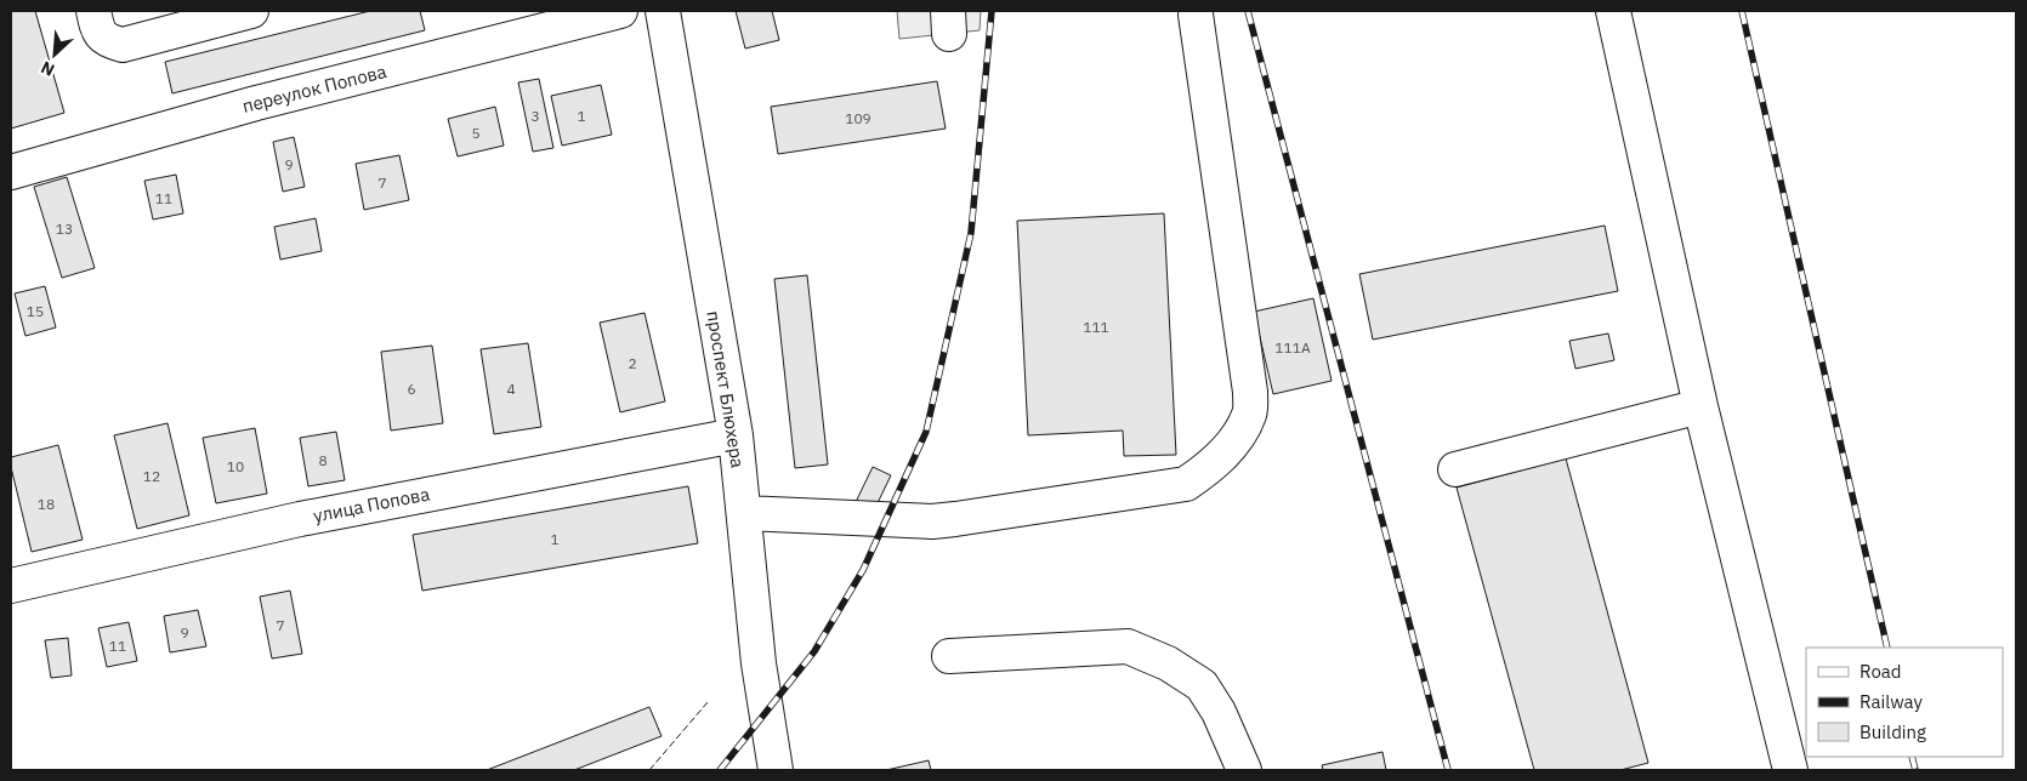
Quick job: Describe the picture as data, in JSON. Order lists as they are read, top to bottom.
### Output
{
  "streets": {
    "street": ["переулок Попова", "проспект Блюхера", "улица Попова"]
  },
  "crossings": [
    ["проспект Блюхера", "улица Попова"]
  ],
  "house_numbers": [
    "3",
    "1",
    "109",
    "5",
    "9",
    "7",
    "11",
    "13",
    "15",
    "111",
    "111А",
    "2",
    "6",
    "4",
    "8",
    "10",
    "12",
    "18",
    "1",
    "7",
    "9",
    "11"
  ],
  "legend": ["Road", "Railway", "Building"],
  "north": "bottom left"
}
